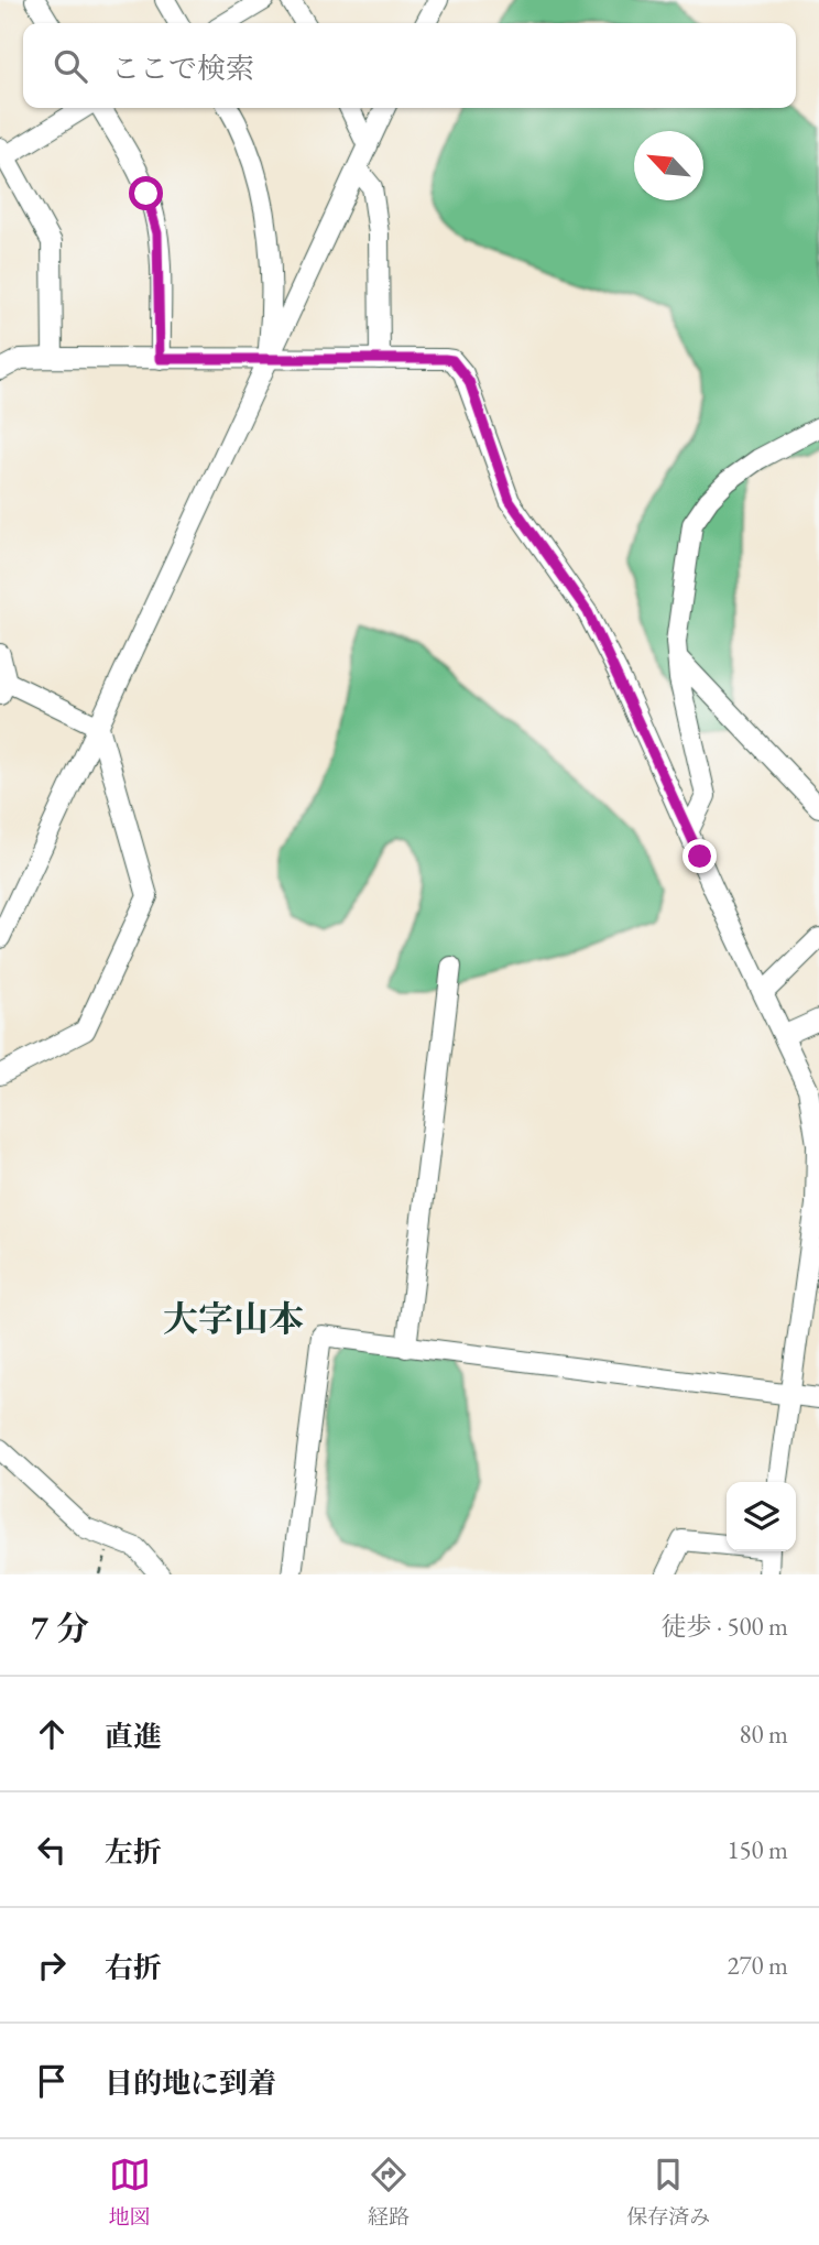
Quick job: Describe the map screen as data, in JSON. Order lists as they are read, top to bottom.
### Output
{
  "districts": ["大字山本"],
  "north": "top left",
  "page": {
    "search": "ここで検索",
    "heading": ["7 分", "徒歩 · 500 m"],
    "list": [
      ["直進", "80 m"],
      ["左折", "150 m"],
      ["右折", "270 m"],
      "目的地に到着"
    ],
    "nav": ["地図", "経路", "保存済み"]
  }
}
